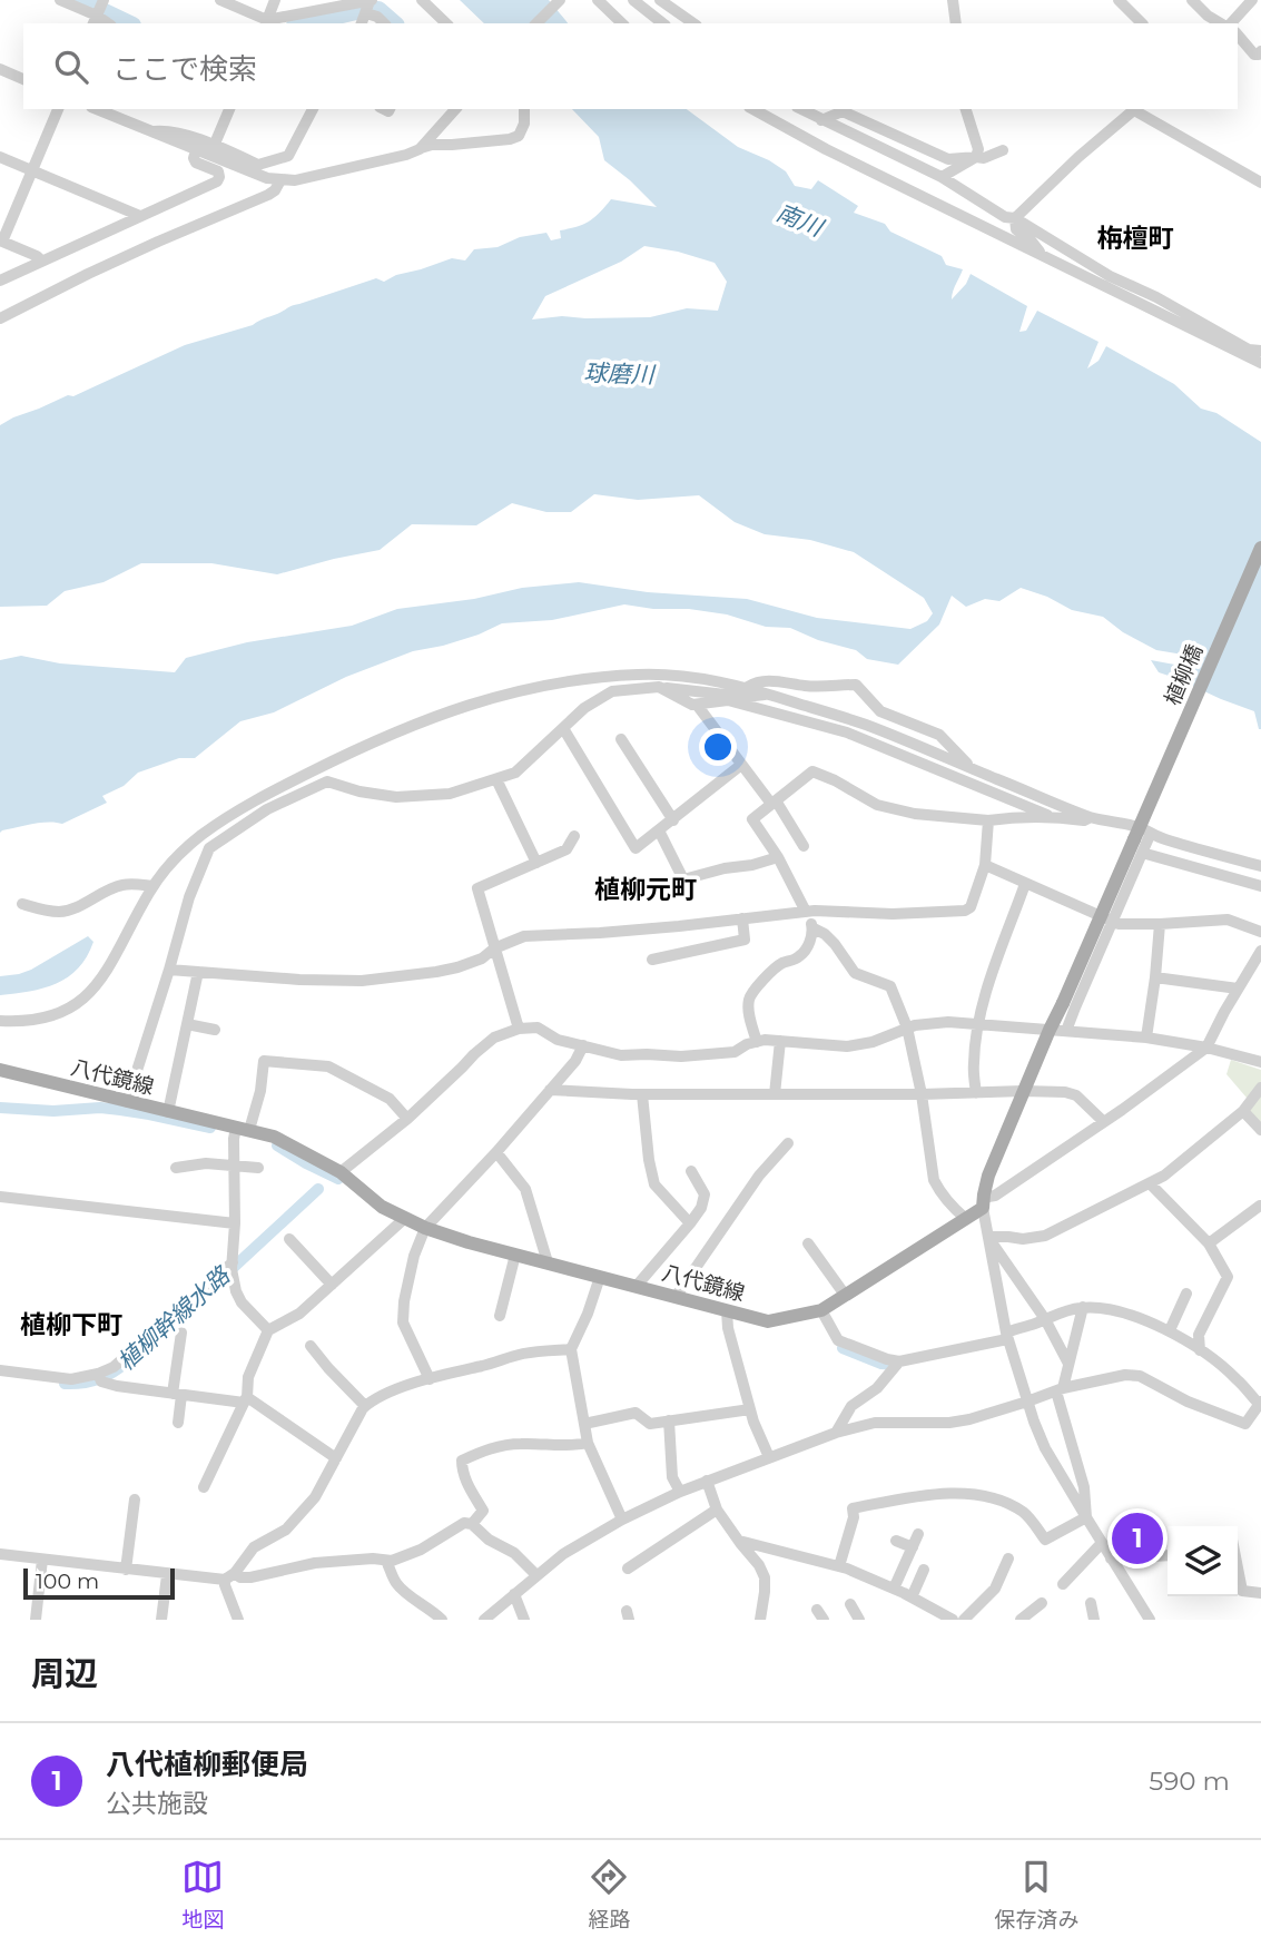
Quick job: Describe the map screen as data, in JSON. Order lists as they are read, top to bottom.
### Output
{
  "streets": {
    "main road": ["植柳橋", "八代鏡線"]
  },
  "districts": ["栴檀町", "植柳元町", "植柳下町"],
  "water": ["南川", "球磨川", "植柳幹線水路"],
  "scale_bar": "100 m",
  "page": {
    "search": "ここで検索",
    "pins": "1",
    "scale": "100 m",
    "heading": "周辺",
    "list": [
      {
        "mark": "1",
        "name": "八代植柳郵便局",
        "note": "公共施設",
        "value": "590 m"
      }
    ],
    "nav": ["地図", "経路", "保存済み"]
  }
}
